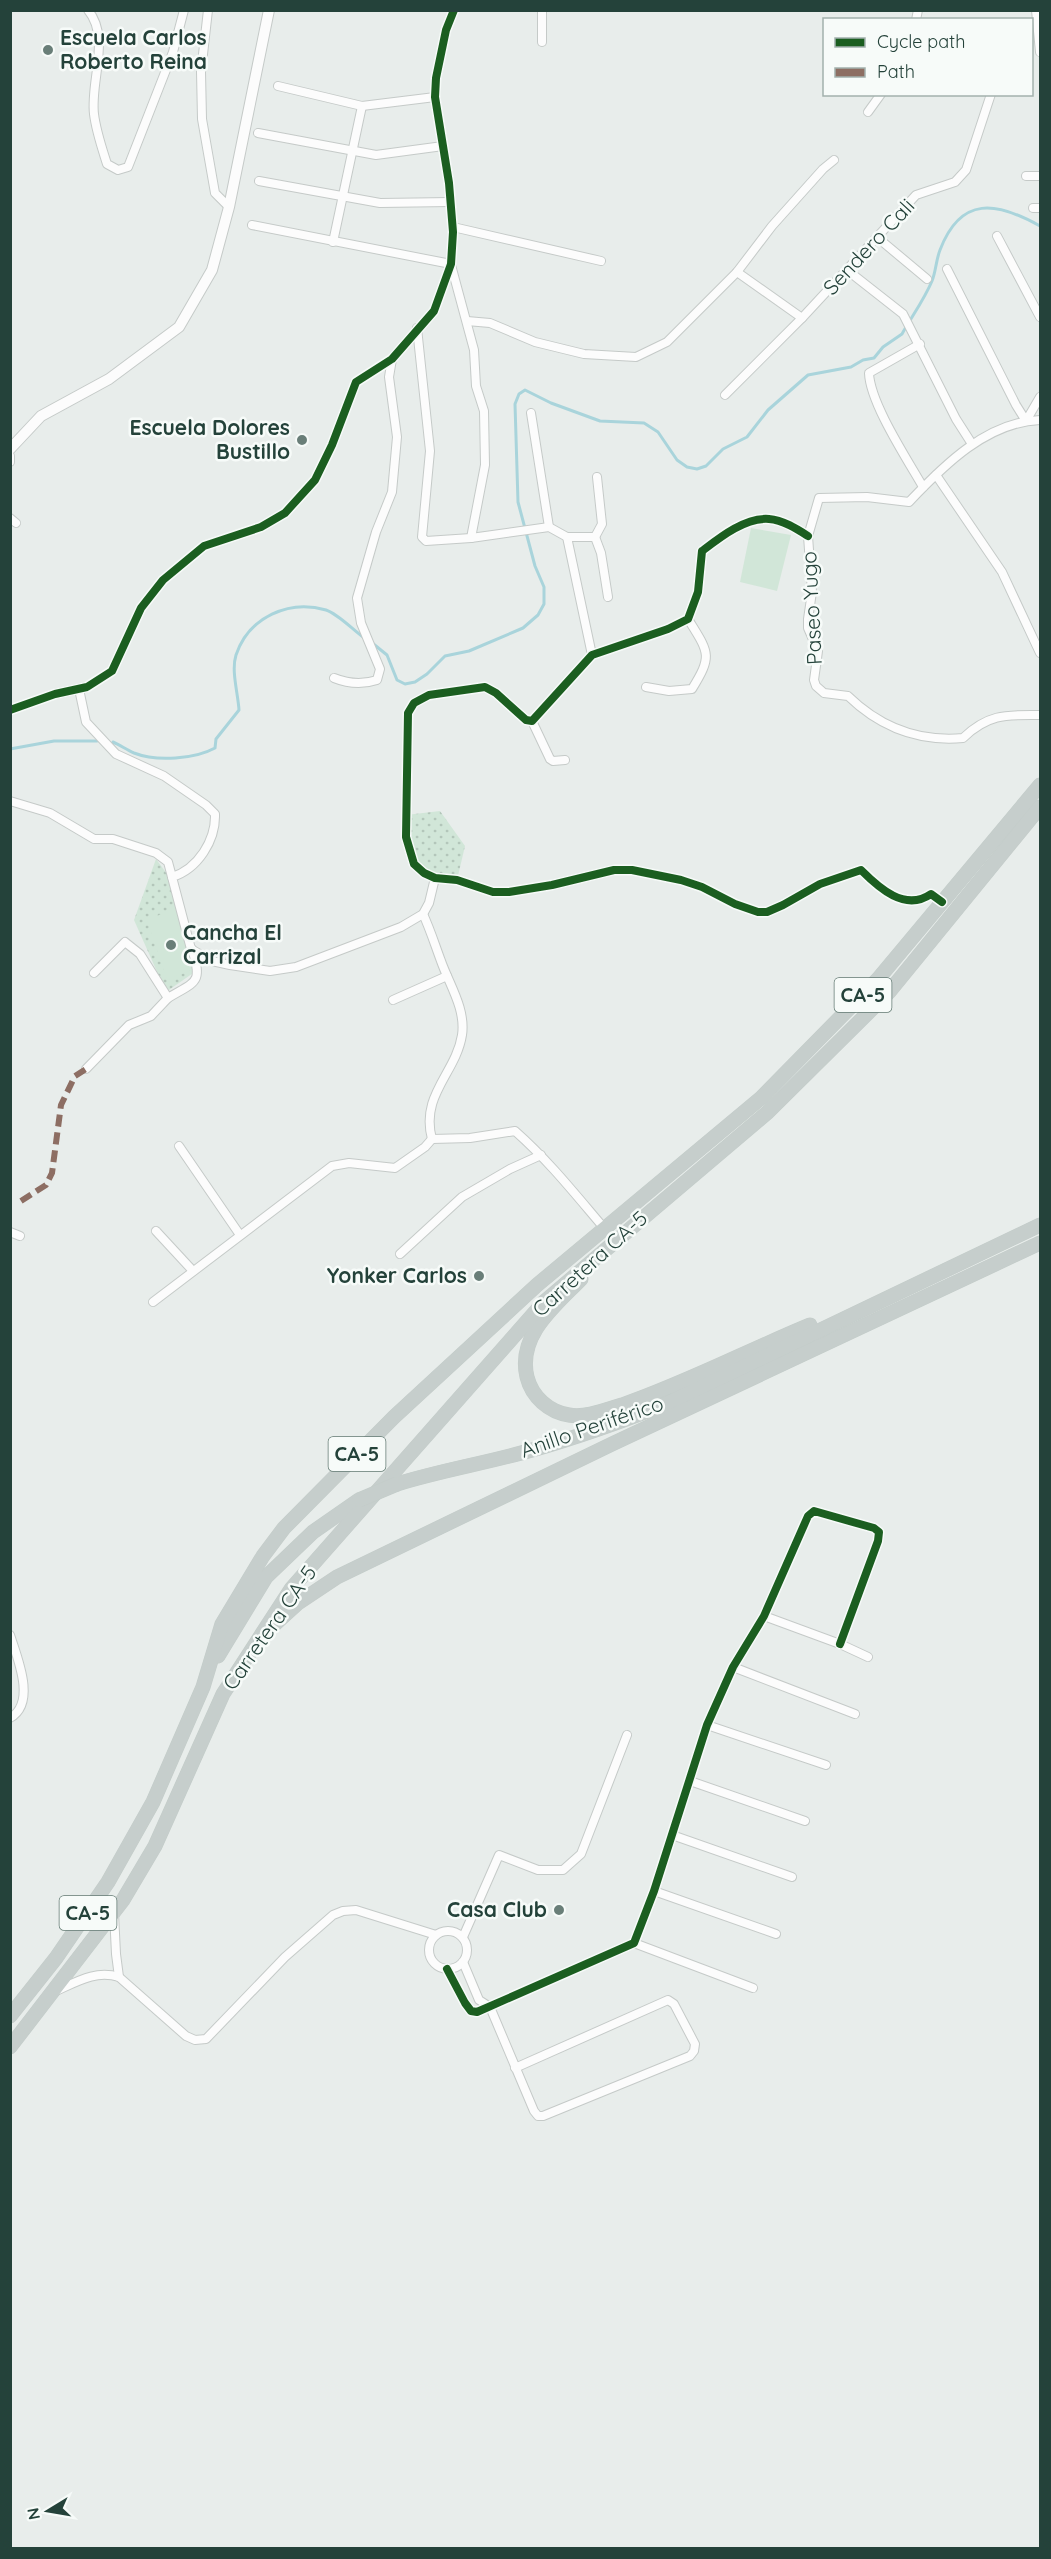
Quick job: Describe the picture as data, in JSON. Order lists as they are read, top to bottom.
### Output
{
  "streets": {
    "highway": ["CA-5", "Carretera CA-5", "Anillo Periférico"],
    "street": ["Sendero Cali", "Paseo Yugo"]
  },
  "crossings": [
    ["CA-5", "Carretera CA-5"],
    ["Carretera CA-5", "Anillo Periférico"]
  ],
  "places": [
    "Escuela Carlos Roberto Reina",
    "Escuela Dolores Bustillo",
    "Cancha El Carrizal",
    "Yonker Carlos",
    "Casa Club"
  ],
  "legend": ["Cycle path", "Path"],
  "north": "left"
}
